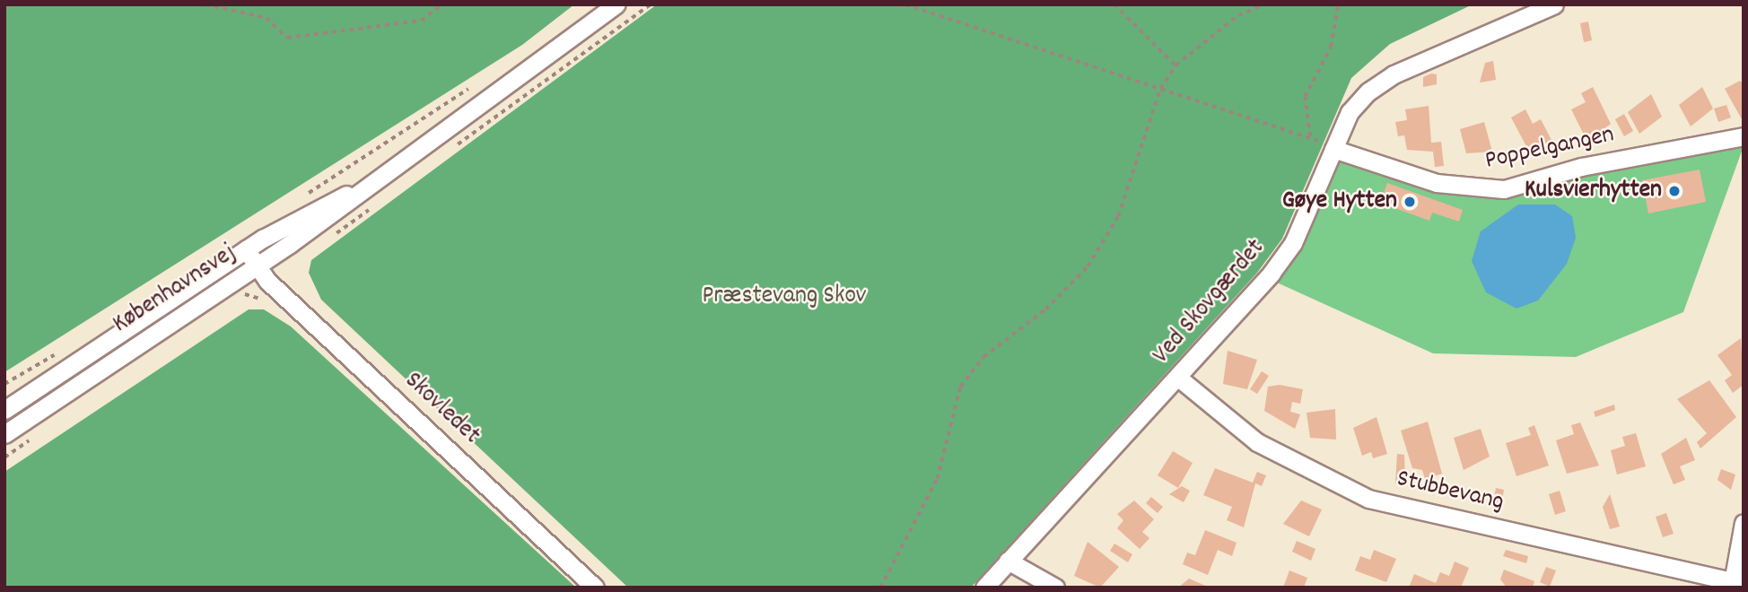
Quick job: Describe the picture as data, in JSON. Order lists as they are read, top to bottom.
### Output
{
  "streets": {
    "street": [
      "Poppelgangen",
      "Københavnsvej",
      "Ved Skovgærdet",
      "Skovledet",
      "Stubbevang"
    ]
  },
  "crossings": [
    ["Poppelgangen", "Ved Skovgærdet"],
    ["Københavnsvej", "Skovledet"],
    ["Ved Skovgærdet", "Stubbevang"]
  ],
  "parks": ["Præstevang Skov"],
  "places": ["Kulsvierhytten", "Gøye Hytten"]
}
